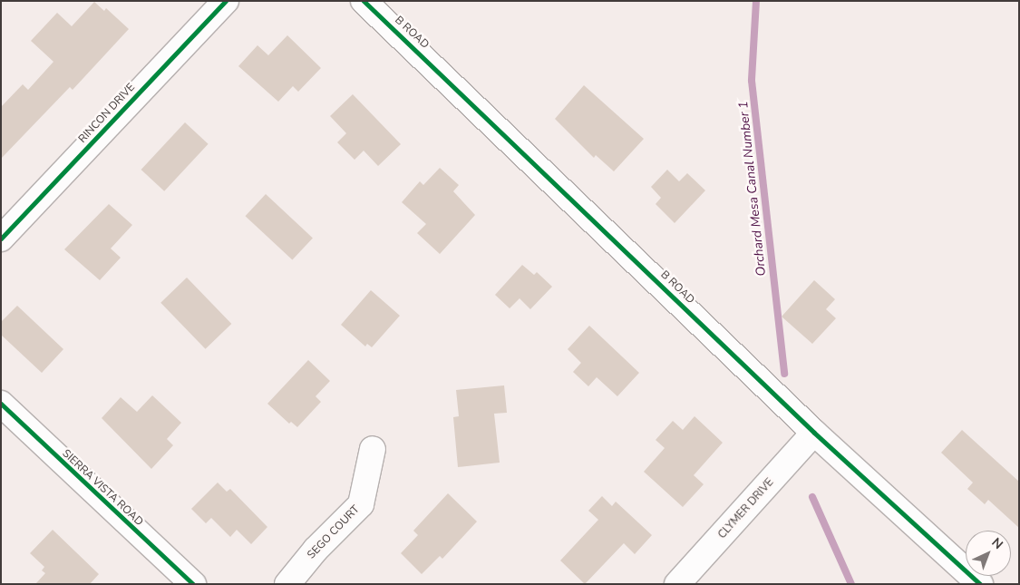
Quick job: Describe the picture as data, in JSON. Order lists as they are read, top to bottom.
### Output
{
  "streets": {
    "street": [
      "B ROAD",
      "RINCON DRIVE",
      "SIERRA VISTA ROAD",
      "CLYMER DRIVE",
      "SEGO COURT"
    ]
  },
  "crossings": [
    ["B ROAD", "CLYMER DRIVE"]
  ],
  "water": ["Orchard Mesa Canal Number 1"],
  "north": "top right"
}
